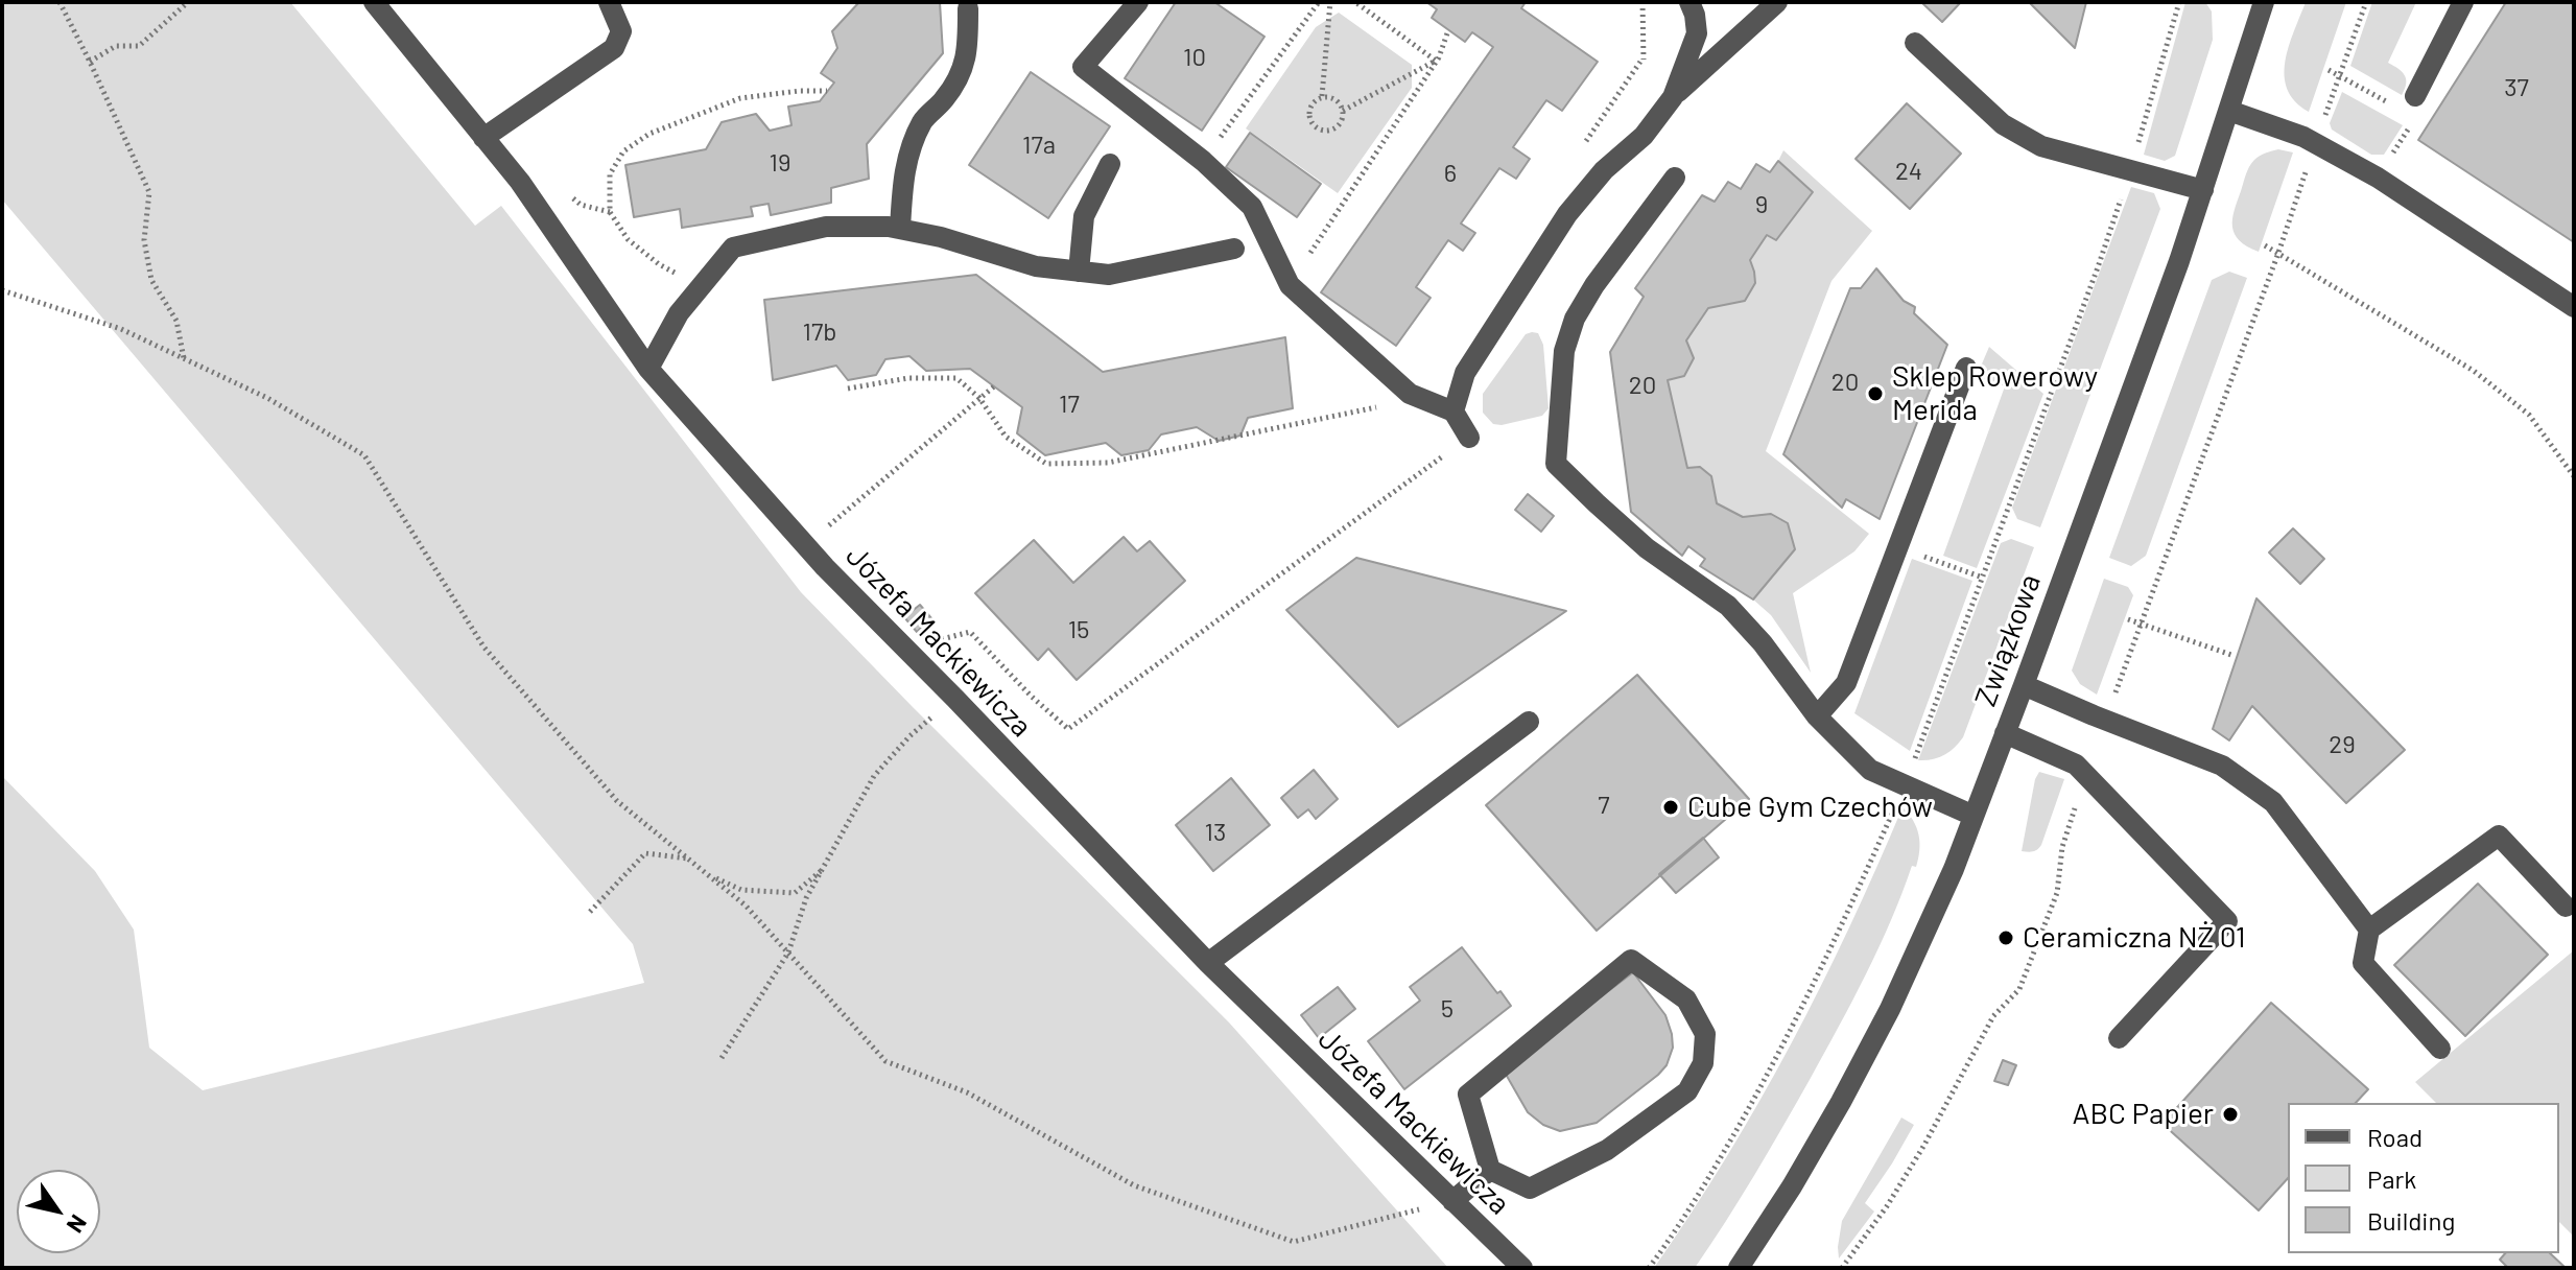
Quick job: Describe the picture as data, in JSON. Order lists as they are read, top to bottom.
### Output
{
  "streets": {
    "street": ["Związkowa", "Józefa Mackiewicza"]
  },
  "places": [
    "Sklep Rowerowy Merida",
    "Cube Gym Czechów",
    "Ceramiczna NŻ 01",
    "ABC Papier"
  ],
  "house_numbers": [
    "10",
    "37",
    "17a",
    "19",
    "24",
    "6",
    "9",
    "17b",
    "20",
    "20",
    "17",
    "15",
    "29",
    "7",
    "13",
    "5"
  ],
  "legend": ["Road", "Park", "Building"],
  "north": "bottom right"
}
